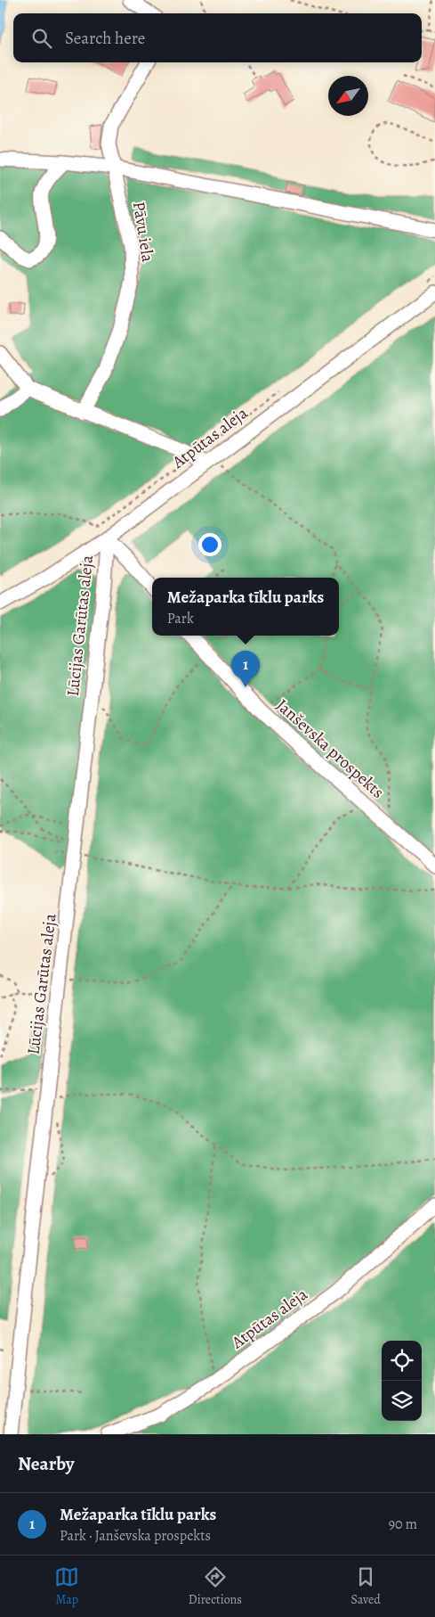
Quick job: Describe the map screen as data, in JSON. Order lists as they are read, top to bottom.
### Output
{
  "streets": {
    "street": [
      "Pāvu iela",
      "Atpūtas aleja",
      "Lūcijas Garūtas aleja",
      "Janševska prospekts"
    ]
  },
  "crossings": [
    ["Atpūtas aleja", "Lūcijas Garūtas aleja"]
  ],
  "north": "bottom left",
  "page": {
    "search": "Search here",
    "popup": ["Mežaparka tīklu parks", "Park"],
    "pins": "1",
    "heading": "Nearby",
    "list": [
      {
        "mark": "1",
        "name": "Mežaparka tīklu parks",
        "note": "Park · Janševska prospekts",
        "value": "90 m"
      }
    ],
    "nav": ["Map", "Directions", "Saved"]
  }
}
